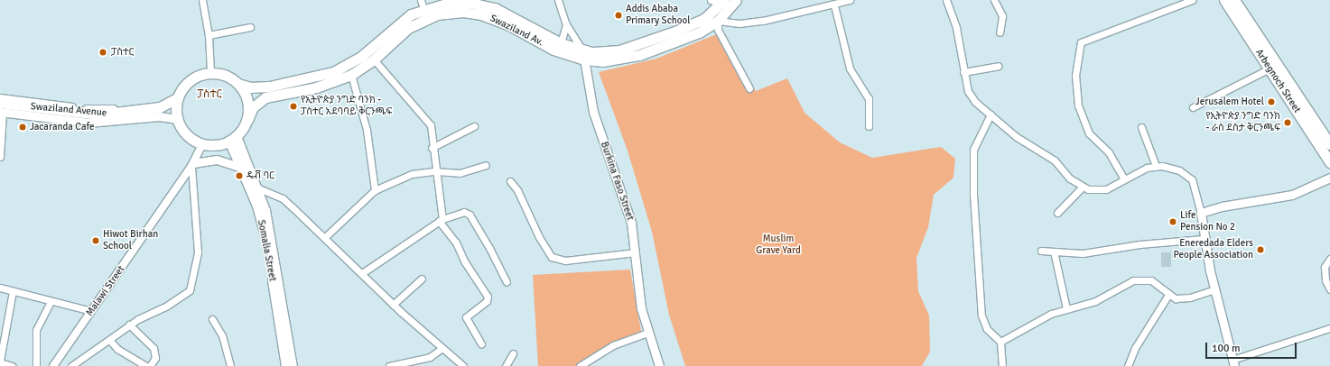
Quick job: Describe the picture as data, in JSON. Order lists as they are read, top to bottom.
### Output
{
  "streets": {
    "main road": [
      "Swaziland Av.",
      "Arbegnoch Street",
      "Swaziland Avenue",
      "Burkina Faso Street",
      "Somalia Street"
    ],
    "street": ["Malawi Street"]
  },
  "crossings": [
    ["Swaziland Av.", "Swaziland Avenue"],
    ["Swaziland Av.", "Burkina Faso Street"],
    ["Swaziland Av.", "Somalia Street"],
    ["Swaziland Av.", "Malawi Street"],
    ["Swaziland Avenue", "Somalia Street"],
    ["Swaziland Avenue", "Malawi Street"],
    ["Somalia Street", "Malawi Street"]
  ],
  "districts": ["ፓስተር"],
  "parks": ["Muslim Grave Yard"],
  "places": [
    "Addis Ababa Primary School",
    "ፓስተር",
    "Jerusalem Hotel",
    "የኢትዮጵያ ንግድ ባንክ - ፓስተር አደባባይ ቅርንጫፍ",
    "የኢትዮጵያ ንግድ ባንክ - ራስ ደስታ ቅርንጫፍ",
    "Jacaranda Cafe",
    "ዴቭ ባር",
    "Life Pension No 2",
    "Hiwot Birhan School",
    "Eneredada Elders People Association"
  ],
  "scale_bar": "100 m"
}
